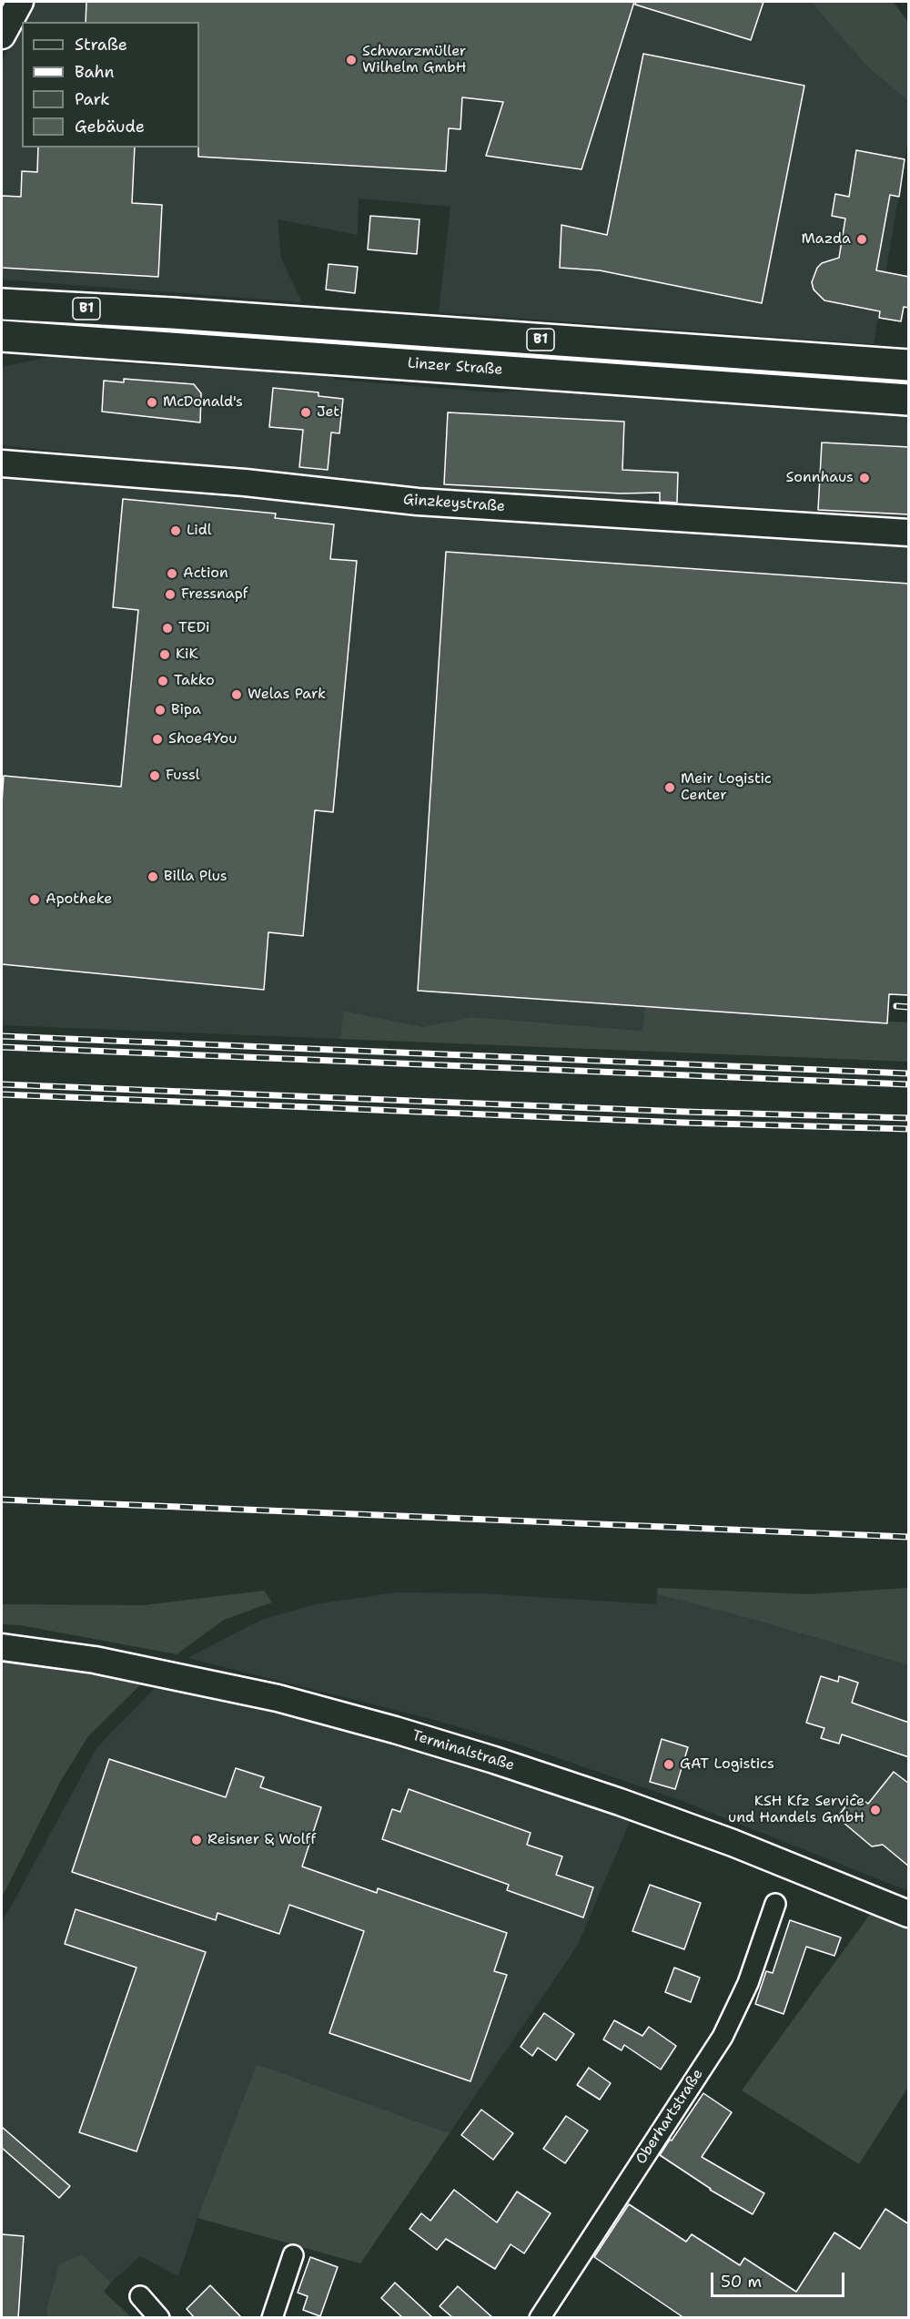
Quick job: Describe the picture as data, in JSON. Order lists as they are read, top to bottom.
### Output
{
  "streets": {
    "main road": ["B1", "Linzer Straße"],
    "street": ["Ginzkeystraße", "Terminalstraße", "Oberhartstraße"]
  },
  "places": [
    "Schwarzmüller Wilhelm GmbH",
    "Mazda",
    "McDonald's",
    "Jet",
    "Sonnhaus",
    "Lidl",
    "Action",
    "Fressnapf",
    "TEDi",
    "KiK",
    "Takko",
    "Welas Park",
    "Bipa",
    "Shoe4You",
    "Fussl",
    "Meir Logistic Center",
    "Billa Plus",
    "Apotheke",
    "GAT Logistics",
    "KSH Kfz Service und Handels GmbH",
    "Reisner & Wolff"
  ],
  "legend": [
    "Straße",
    "Bahn",
    "Park",
    "Gebäude"
  ],
  "scale_bar": "50 m"
}
